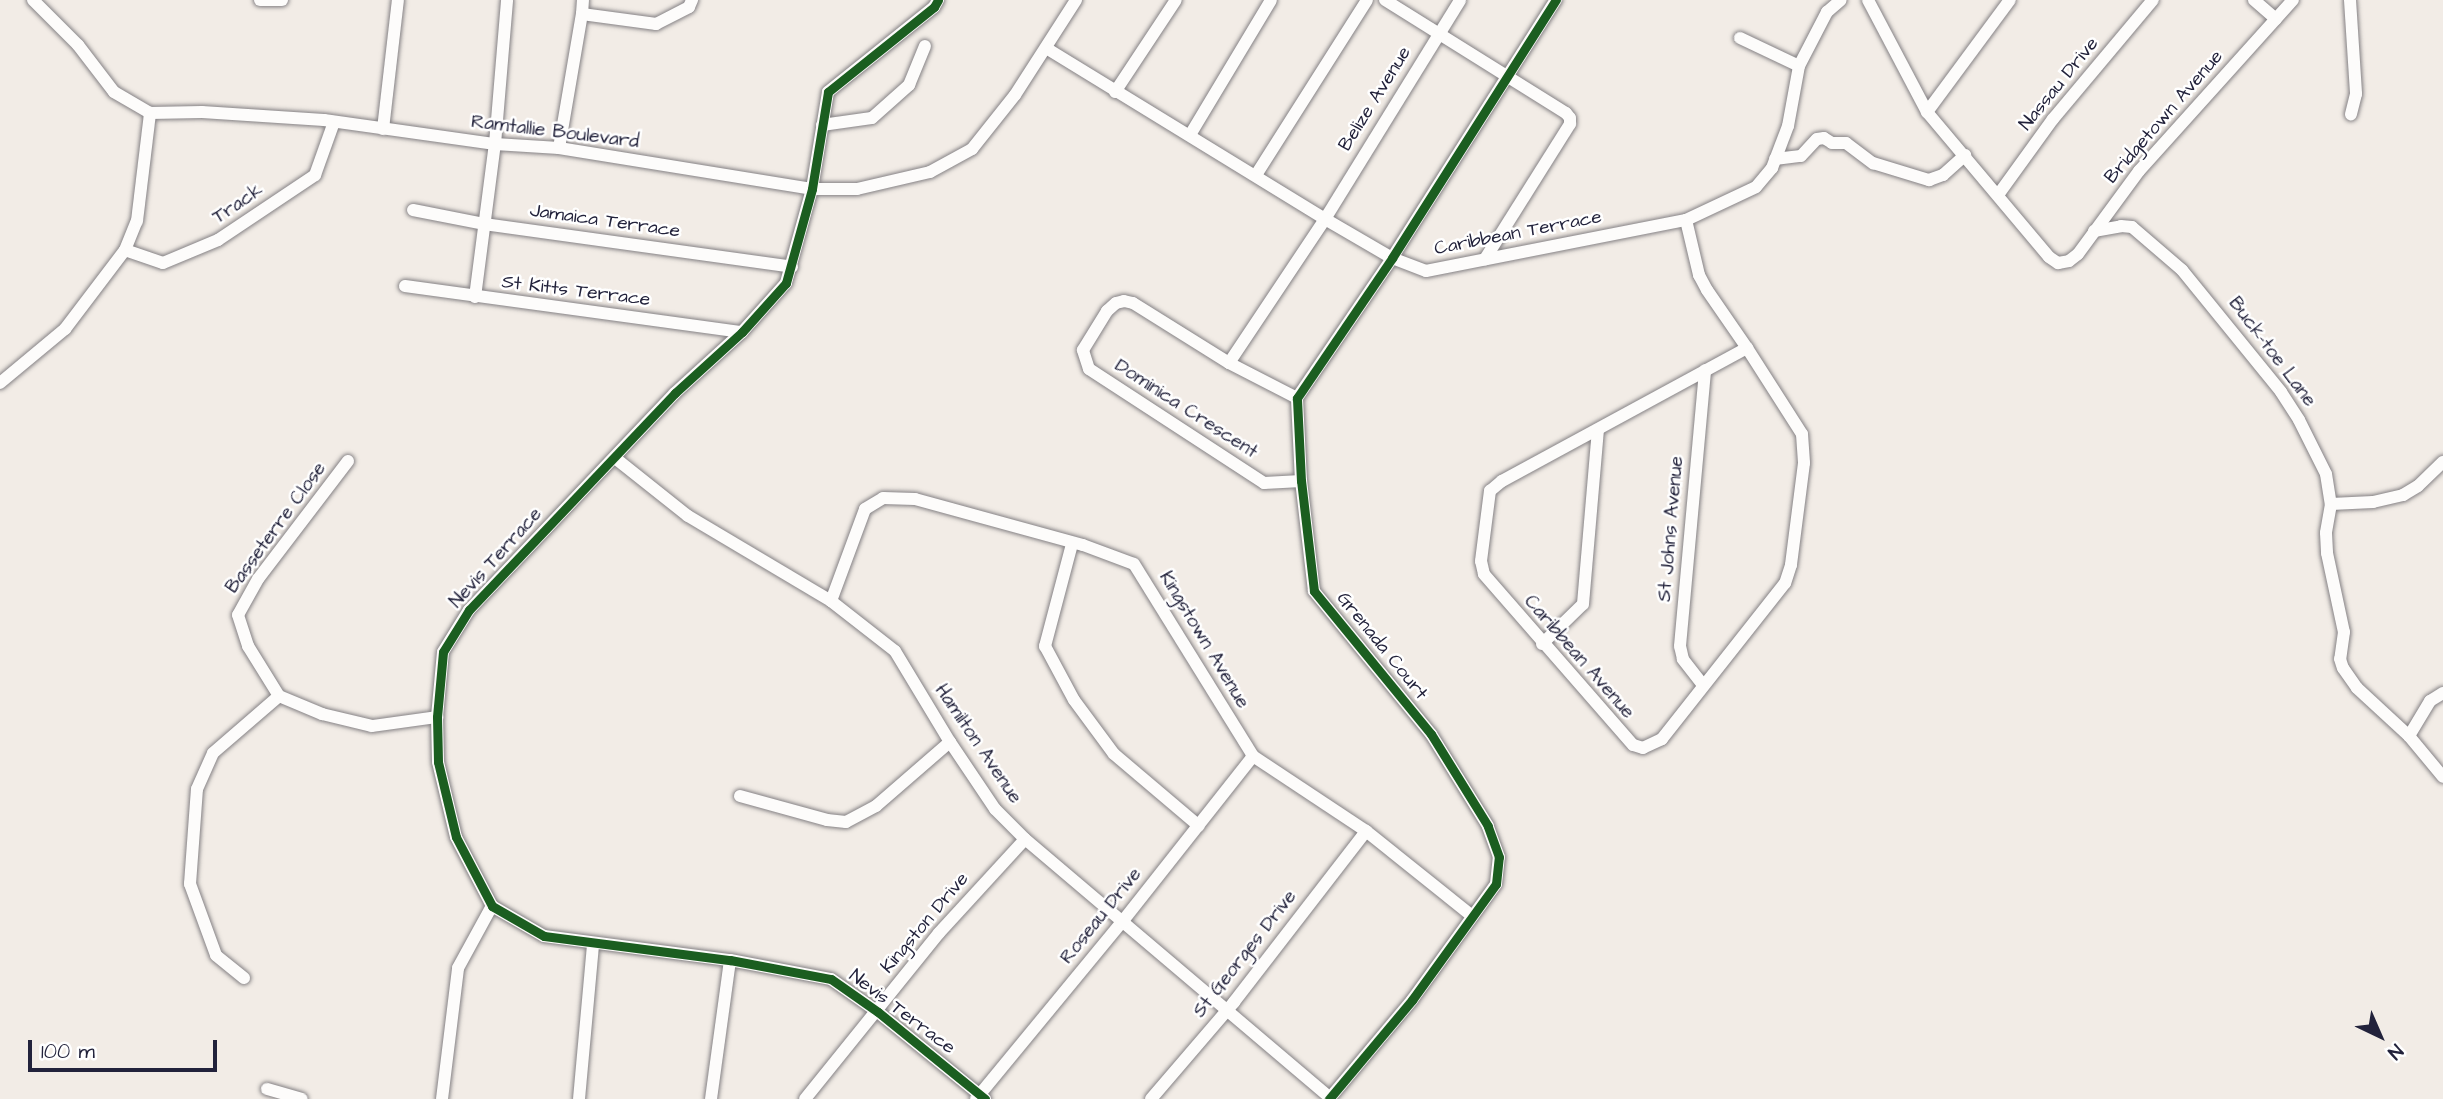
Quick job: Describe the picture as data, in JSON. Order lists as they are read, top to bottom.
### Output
{
  "streets": {
    "street": [
      "Nassau Drive",
      "Belize Avenue",
      "Bridgetown Avenue",
      "Ramtallie Boulevard",
      "Track",
      "Jamaica Terrace",
      "Caribbean Terrace",
      "St Kitts Terrace",
      "Buck-toe Lane",
      "Dominica Crescent",
      "Basseterre Close",
      "St Johns Avenue",
      "Nevis Terrace",
      "Kingstown Avenue",
      "Grenada Court",
      "Caribbean Avenue",
      "Hamilton Avenue",
      "Roseau Drive",
      "Kingston Drive",
      "St Georges Drive"
    ]
  },
  "crossings": [
    ["Nassau Drive", "Bridgetown Avenue"],
    ["Belize Avenue", "Caribbean Terrace"],
    ["Bridgetown Avenue", "Buck-toe Lane"],
    ["Ramtallie Boulevard", "Track"],
    ["Ramtallie Boulevard", "Caribbean Terrace"],
    ["Ramtallie Boulevard", "Nevis Terrace"],
    ["Jamaica Terrace", "Nevis Terrace"],
    ["Caribbean Terrace", "Caribbean Avenue"],
    ["St Kitts Terrace", "Nevis Terrace"],
    ["Dominica Crescent", "Grenada Court"],
    ["St Johns Avenue", "Caribbean Avenue"],
    ["Nevis Terrace", "Hamilton Avenue"],
    ["Nevis Terrace", "Roseau Drive"],
    ["Nevis Terrace", "Kingston Drive"],
    ["Kingstown Avenue", "Grenada Court"],
    ["Kingstown Avenue", "Hamilton Avenue"],
    ["Kingstown Avenue", "Roseau Drive"],
    ["Kingstown Avenue", "St Georges Drive"],
    ["Grenada Court", "Hamilton Avenue"],
    ["Hamilton Avenue", "Roseau Drive"],
    ["Hamilton Avenue", "Kingston Drive"],
    ["Hamilton Avenue", "St Georges Drive"]
  ],
  "scale_bar": "100 m",
  "north": "bottom right"
}
